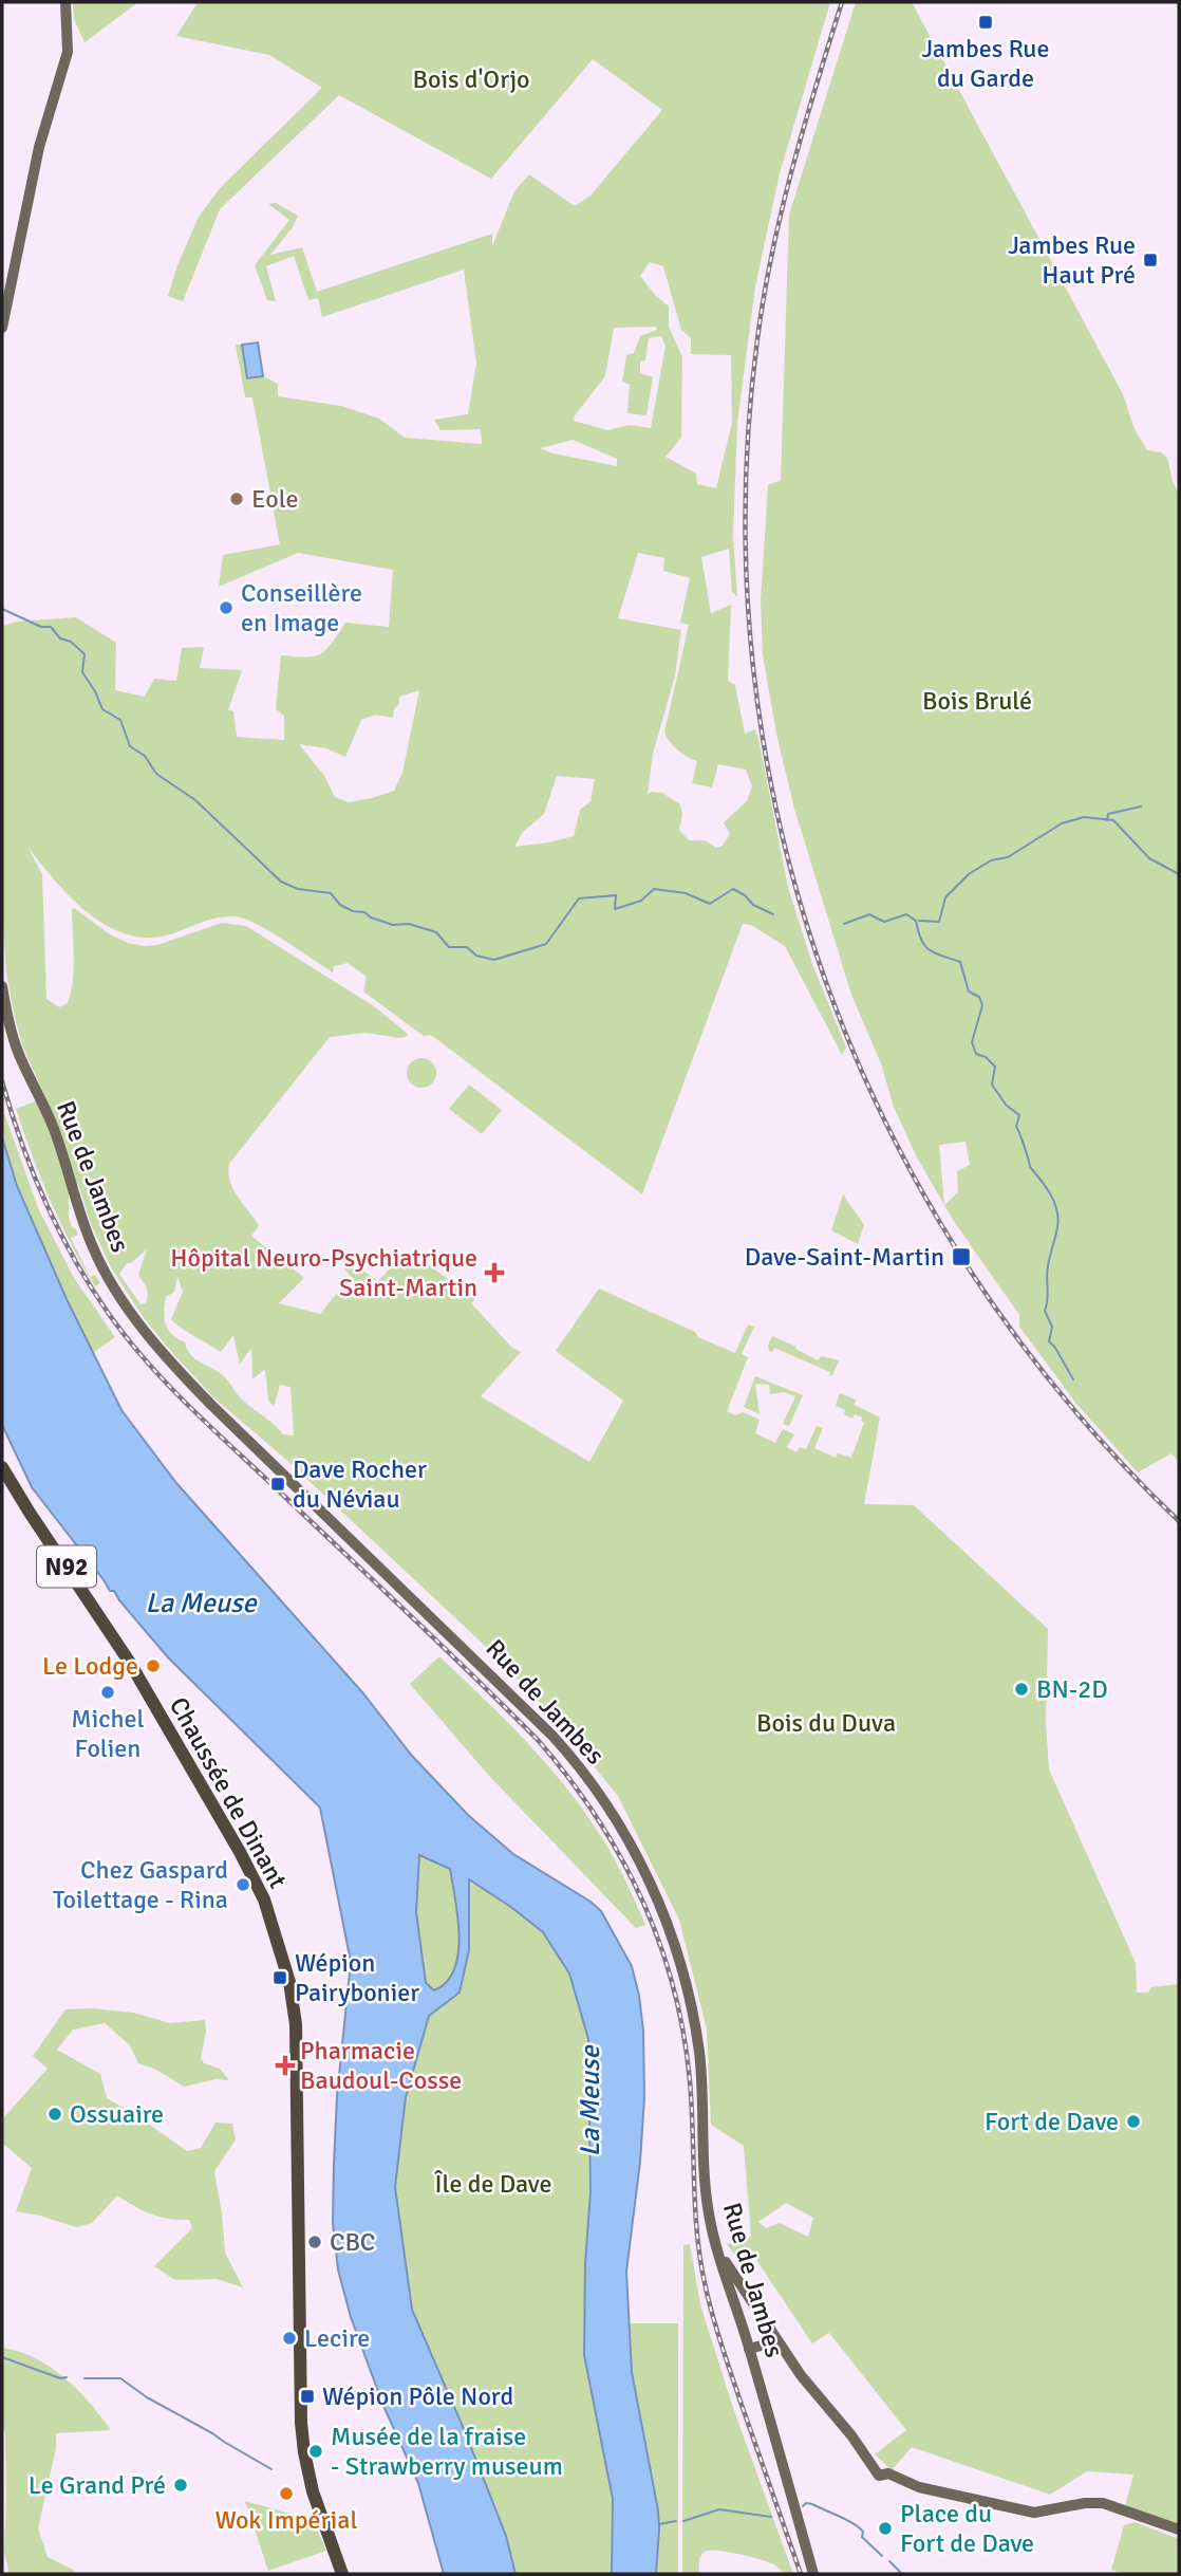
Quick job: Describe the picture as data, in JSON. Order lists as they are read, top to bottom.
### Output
{
  "streets": {
    "main road": ["Rue de Jambes", "N92", "Chaussée de Dinant"]
  },
  "water": ["La Meuse"],
  "parks": [
    "Bois d'Orjo",
    "Bois Brulé",
    "Bois du Duva",
    "Île de Dave"
  ],
  "places": {
    "transit": [
      "Jambes Rue du Garde",
      "Jambes Rue Haut Pré",
      "Dave-Saint-Martin",
      "Dave Rocher du Néviau",
      "Wépion Pairybonier",
      "Wépion Pôle Nord"
    ],
    "other": [
      "Eole",
      "Conseillère en Image",
      "Le Lodge",
      "BN-2D",
      "Michel Folien",
      "Chez Gaspard Toilettage - Rina",
      "Ossuaire",
      "Fort de Dave",
      "CBC",
      "Lecire",
      "Musée de la fraise - Strawberry museum",
      "Le Grand Pré",
      "Wok Impérial",
      "Place du Fort de Dave"
    ],
    "health": ["Hôpital Neuro-Psychiatrique Saint-Martin", "Pharmacie Baudoul-Cosse"]
  }
}
